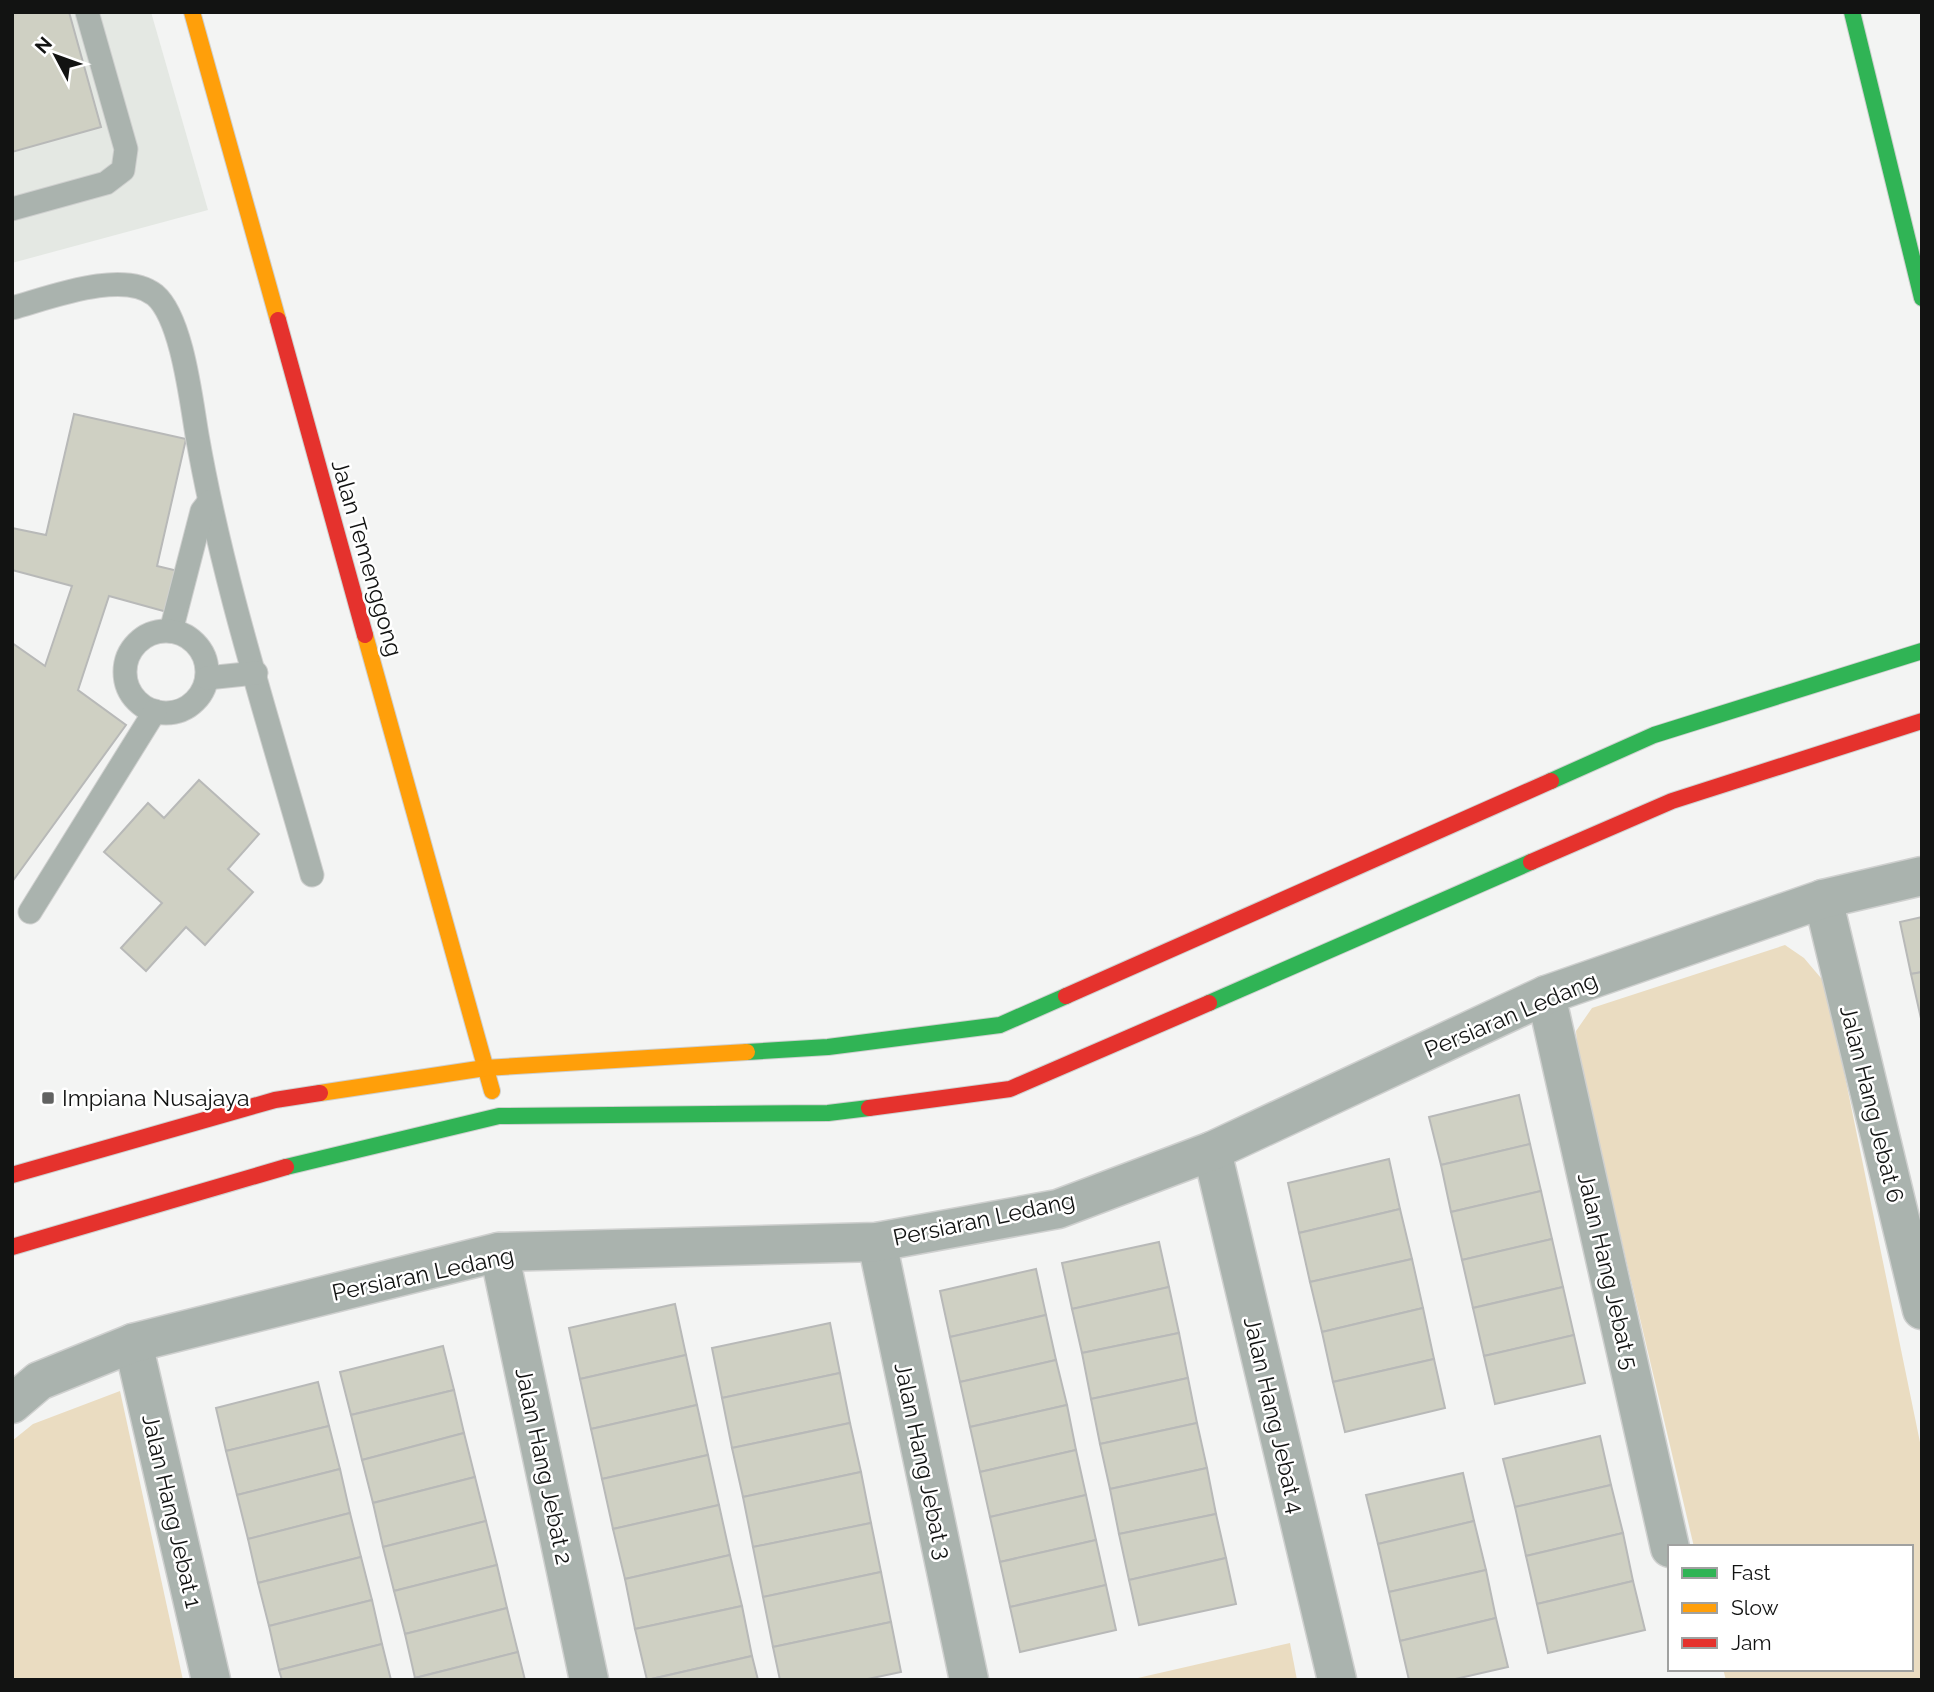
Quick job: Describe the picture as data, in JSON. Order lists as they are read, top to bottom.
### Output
{
  "streets": {
    "street": [
      "Jalan Temenggong",
      "Persiaran Ledang",
      "Jalan Hang Jebat 6",
      "Jalan Hang Jebat 5",
      "Jalan Hang Jebat 4",
      "Jalan Hang Jebat 3",
      "Jalan Hang Jebat 2",
      "Jalan Hang Jebat 1"
    ]
  },
  "crossings": [
    ["Persiaran Ledang", "Jalan Hang Jebat 6"],
    ["Persiaran Ledang", "Jalan Hang Jebat 5"],
    ["Persiaran Ledang", "Jalan Hang Jebat 4"],
    ["Persiaran Ledang", "Jalan Hang Jebat 3"],
    ["Persiaran Ledang", "Jalan Hang Jebat 2"],
    ["Persiaran Ledang", "Jalan Hang Jebat 1"]
  ],
  "places": {
    "transit": ["Impiana Nusajaya"]
  },
  "legend": ["Fast", "Slow", "Jam"],
  "north": "top left"
}
